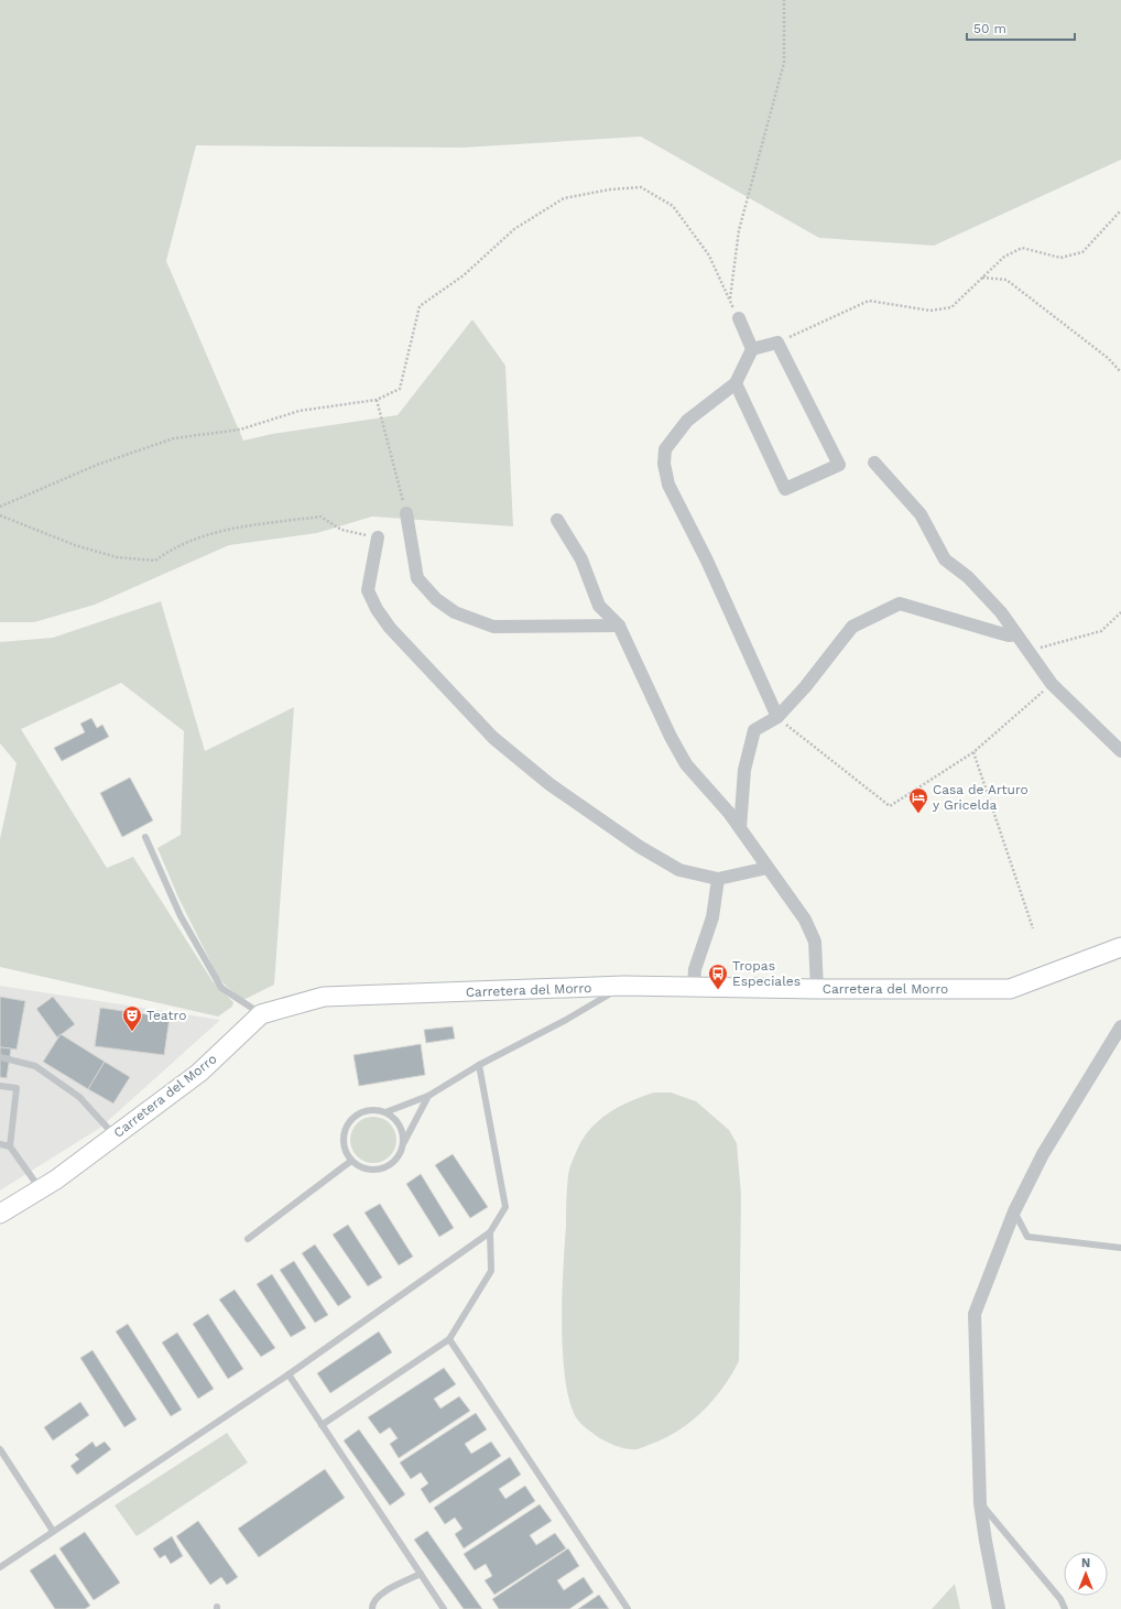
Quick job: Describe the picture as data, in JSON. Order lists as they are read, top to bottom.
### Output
{
  "streets": {
    "main road": ["Carretera del Morro"]
  },
  "places": {
    "hotel": ["Casa de Arturo y Gricelda"],
    "bus stop": ["Tropas Especiales"],
    "theatre": ["Teatro"]
  },
  "scale_bar": "50 m",
  "north": "top"
}
